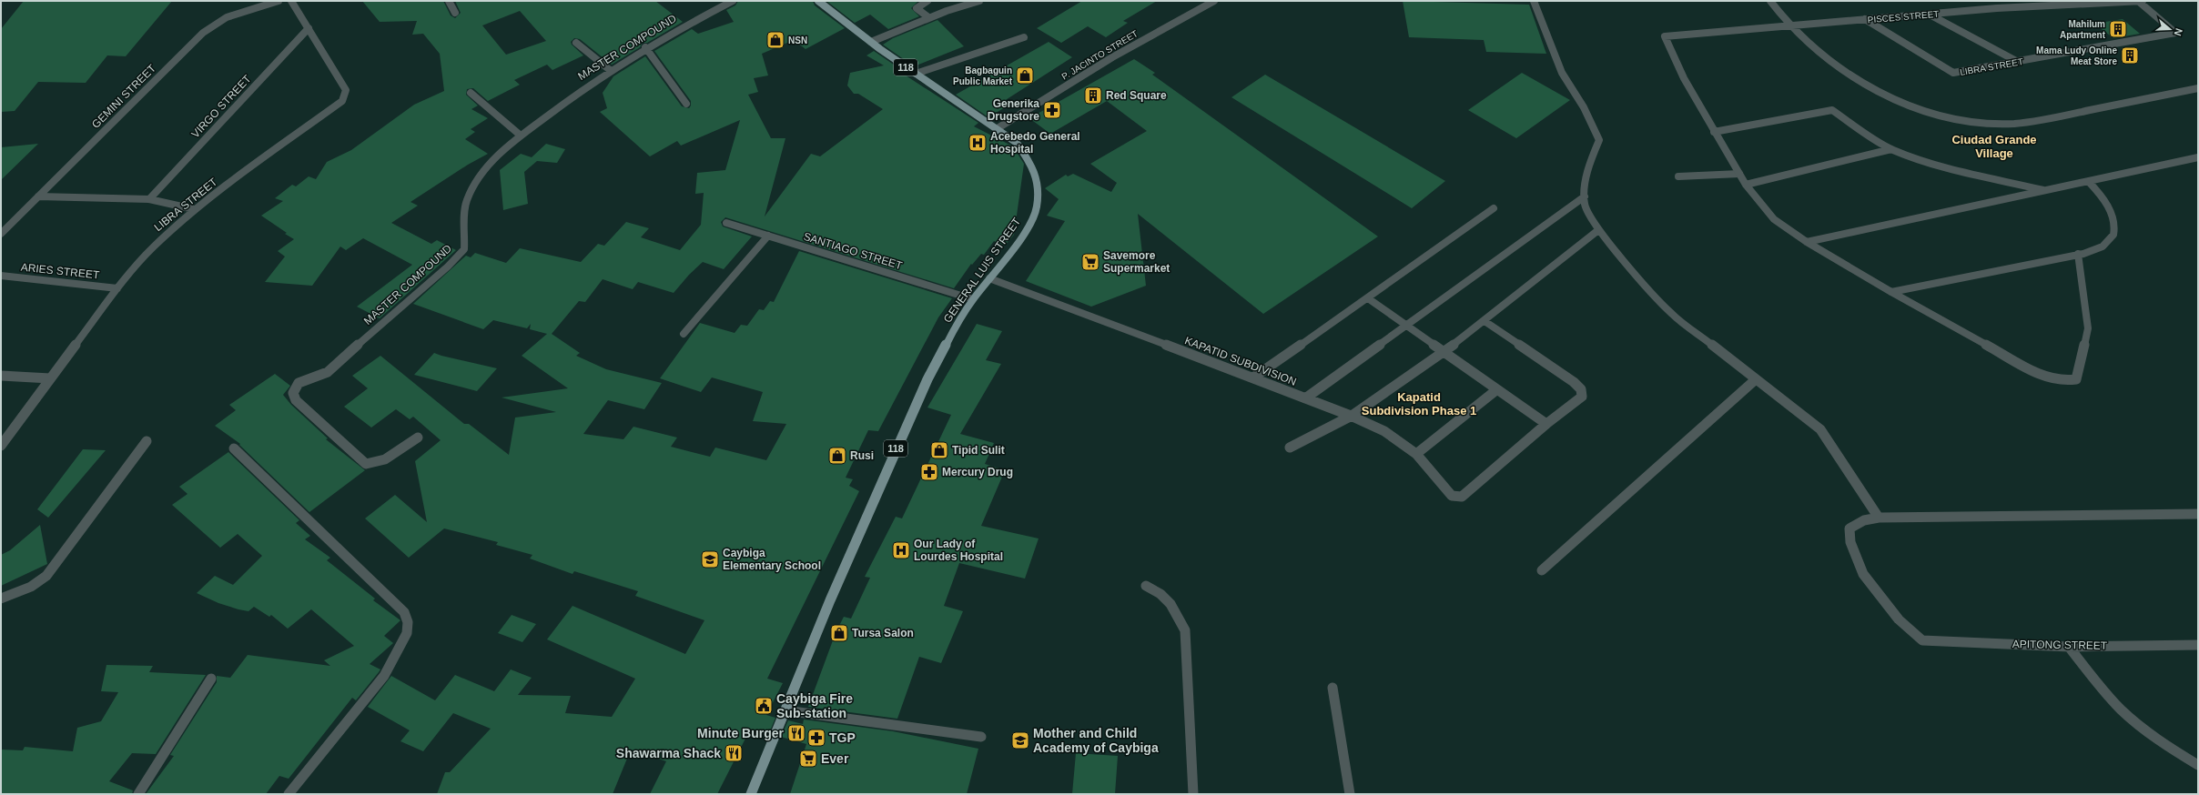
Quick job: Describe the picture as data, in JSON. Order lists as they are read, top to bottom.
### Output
{
  "streets": {
    "main road": ["118", "GENERAL LUIS STREET"],
    "street": [
      "PISCES STREET",
      "MASTER COMPOUND",
      "P. JACINTO STREET",
      "LIBRA STREET",
      "GEMINI STREET",
      "VIRGO STREET",
      "SANTIAGO STREET",
      "ARIES STREET",
      "KAPATID SUBDIVISION",
      "APITONG STREET"
    ]
  },
  "crossings": [
    ["PISCES STREET", "LIBRA STREET"],
    ["P. JACINTO STREET", "GENERAL LUIS STREET"],
    ["LIBRA STREET", "VIRGO STREET"],
    ["LIBRA STREET", "ARIES STREET"],
    ["SANTIAGO STREET", "GENERAL LUIS STREET"],
    ["GENERAL LUIS STREET", "KAPATID SUBDIVISION"]
  ],
  "districts": ["Ciudad Grande Village", "Kapatid Subdivision Phase 1"],
  "places": {
    "building": ["Mahilum Apartment", "Mama Ludy Online Meat Store", "Red Square"],
    "shop": [
      "NSN",
      "Bagbaguin Public Market",
      "Tipid Sulit",
      "Rusi",
      "Tursa Salon"
    ],
    "pharmacy": ["Generika Drugstore", "Mercury Drug", "TGP"],
    "hospital": ["Acebedo General Hospital", "Our Lady of Lourdes Hospital"],
    "supermarket": ["Savemore Supermarket", "Ever"],
    "school or university": ["Caybiga Elementary School", "Mother and Child Academy of Caybiga"],
    "public building": ["Caybiga Fire Sub-station"],
    "restaurant": ["Minute Burger", "Shawarma Shack"]
  },
  "north": "right"
}
